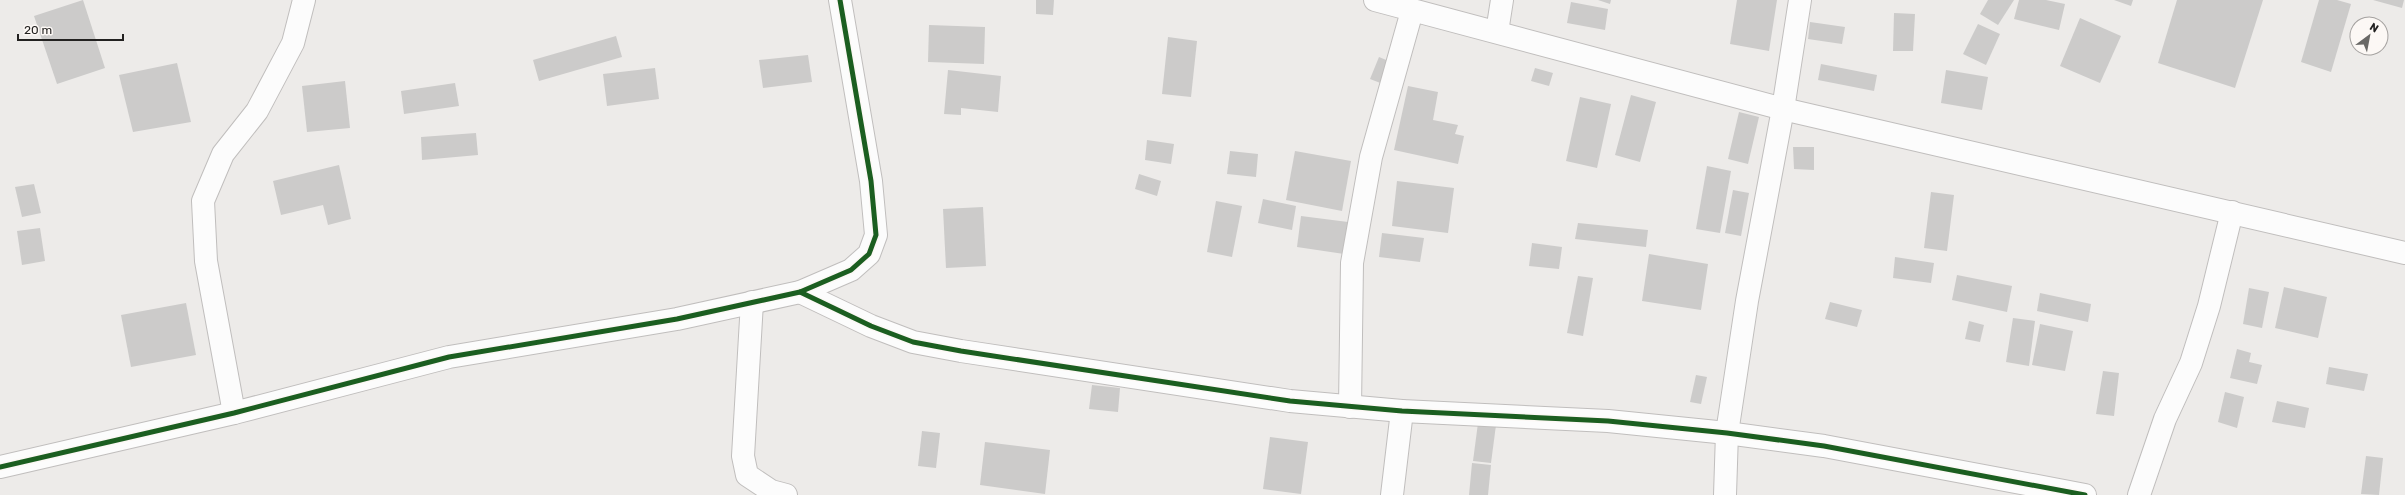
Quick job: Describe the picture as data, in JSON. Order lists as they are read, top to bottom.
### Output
{
  "scale_bar": "20 m",
  "north": "top right"
}
